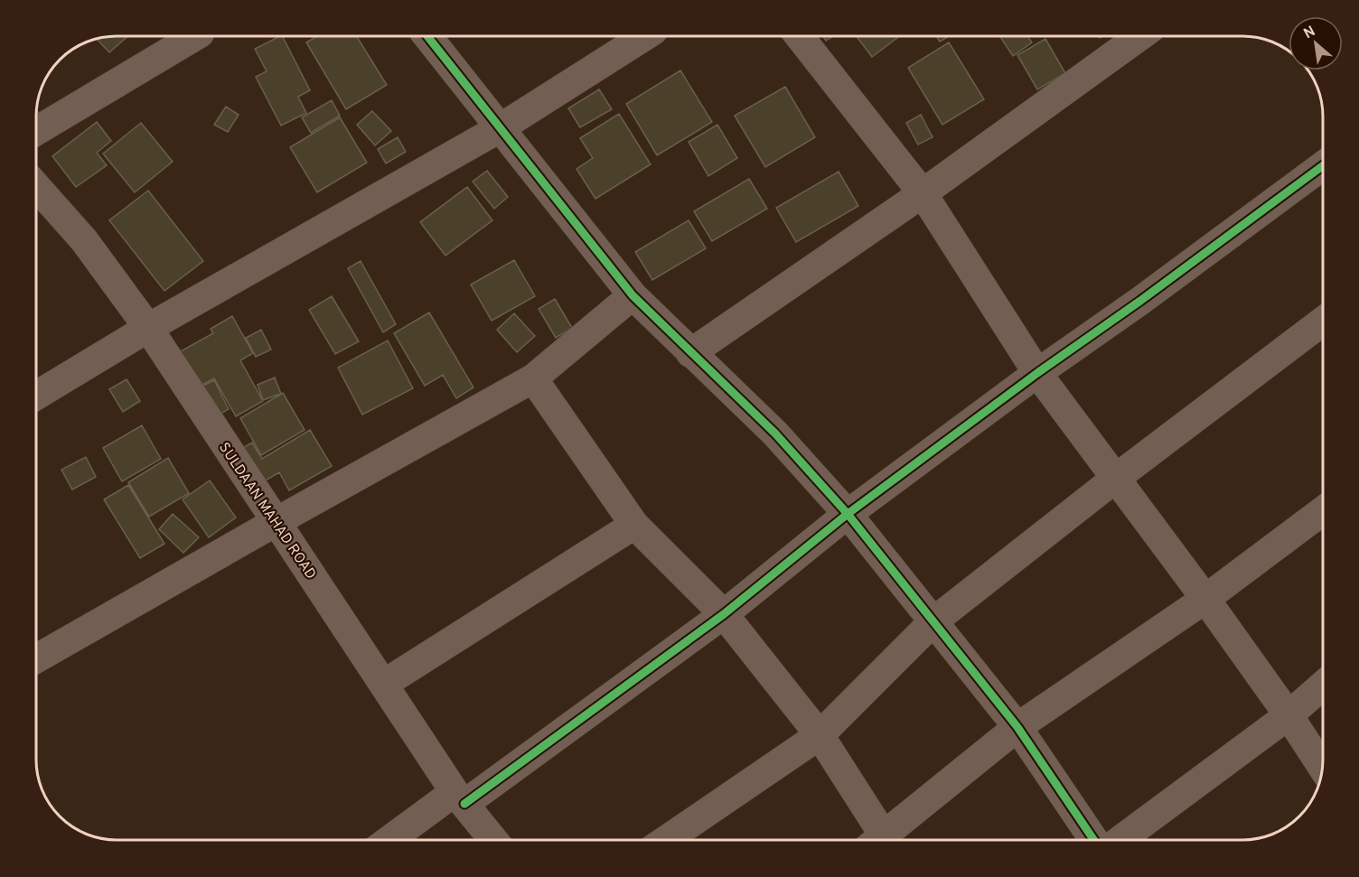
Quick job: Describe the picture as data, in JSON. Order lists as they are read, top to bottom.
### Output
{
  "streets": {
    "street": ["SULDAAN MAHAD ROAD"]
  },
  "north": "top left"
}
